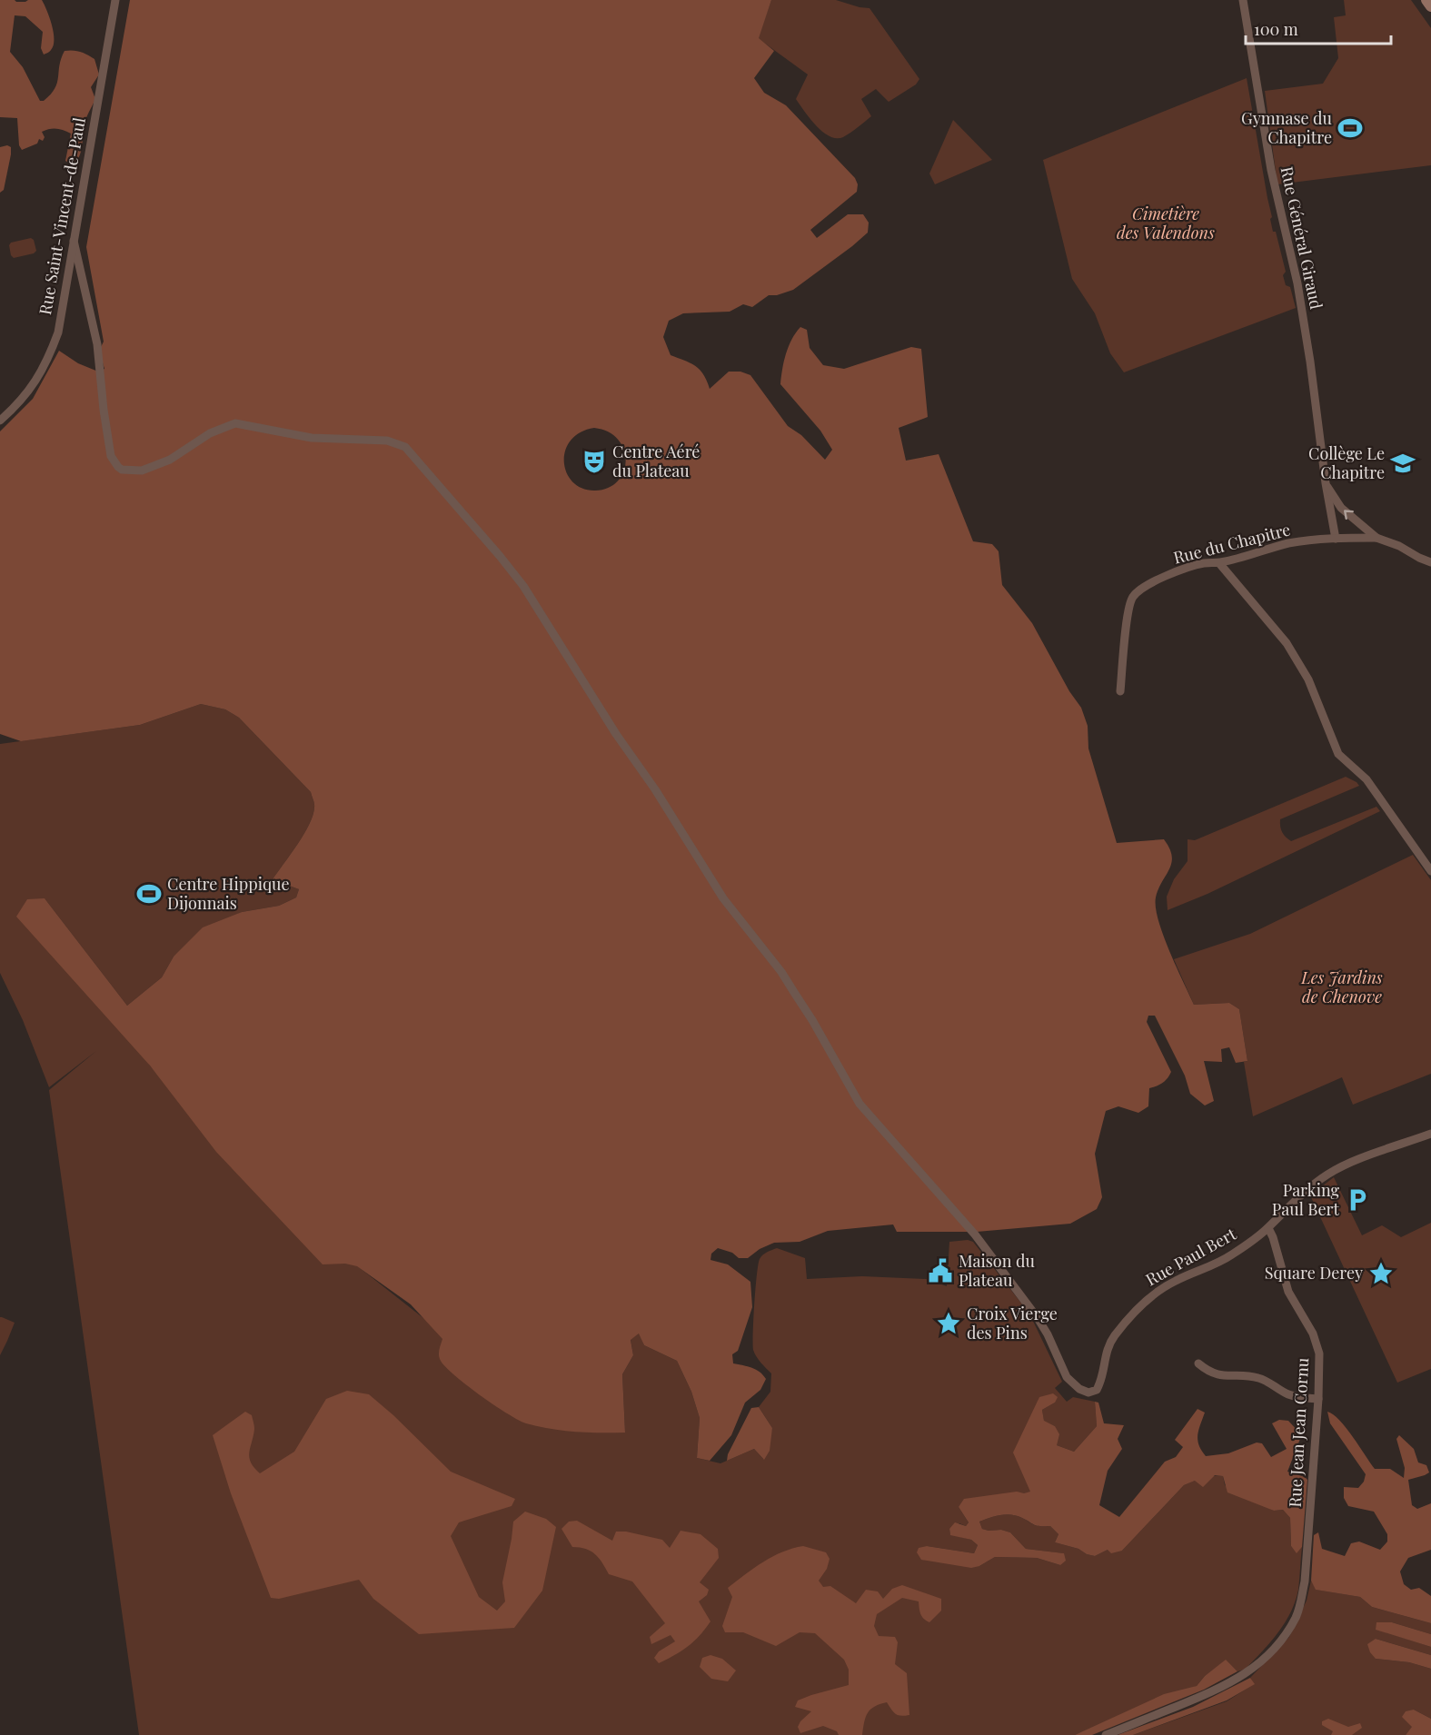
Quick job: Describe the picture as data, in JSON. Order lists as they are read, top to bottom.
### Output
{
  "streets": {
    "street": [
      "Rue Saint-Vincent-de-Paul",
      "Rue Général Giraud",
      "Rue du Chapitre",
      "Rue Paul Bert",
      "Rue Jean Jean Cornu"
    ]
  },
  "crossings": [
    ["Rue Saint-Vincent-de-Paul", "Rue Paul Bert"],
    ["Rue Général Giraud", "Rue du Chapitre"],
    ["Rue Paul Bert", "Rue Jean Jean Cornu"]
  ],
  "parks": ["Cimetière des Valendons", "Les Jardins de Chenove"],
  "places": {
    "sports": ["Gymnase du Chapitre", "Centre Hippique Dijonnais"],
    "theatre": ["Centre Aéré du Plateau"],
    "school or university": ["Collège Le Chapitre"],
    "parking": ["Parking Paul Bert"],
    "public building": ["Maison du Plateau"],
    "place": ["Square Derey", "Croix Vierge des Pins"]
  },
  "scale_bar": "100 m"
}
